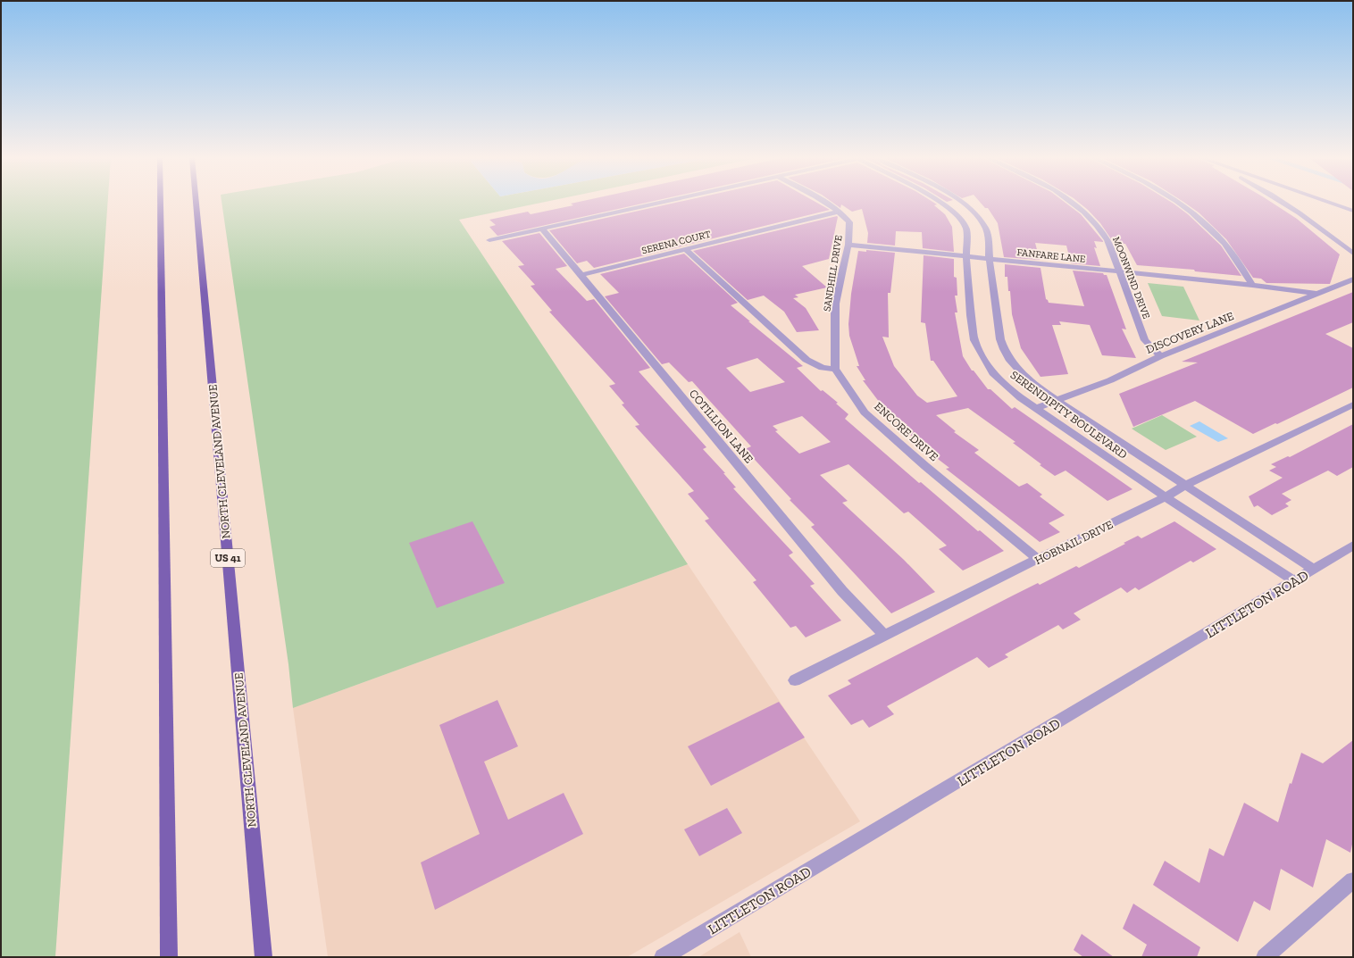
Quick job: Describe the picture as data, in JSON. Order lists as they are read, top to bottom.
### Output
{
  "streets": {
    "main road": ["NORTH CLEVELAND AVENUE", "US 41"],
    "street": [
      "SERENA COURT",
      "FANFARE LANE",
      "SANDHILL DRIVE",
      "MOONWIND DRIVE",
      "DISCOVERY LANE",
      "SERENDIPITY BOULEVARD",
      "COTILLION LANE",
      "ENCORE DRIVE",
      "HOBNAIL DRIVE",
      "LITTLETON ROAD"
    ]
  },
  "crossings": [
    ["SERENA COURT", "SANDHILL DRIVE"],
    ["SERENA COURT", "COTILLION LANE"],
    ["FANFARE LANE", "SANDHILL DRIVE"],
    ["FANFARE LANE", "MOONWIND DRIVE"],
    ["FANFARE LANE", "DISCOVERY LANE"],
    ["FANFARE LANE", "SERENDIPITY BOULEVARD"],
    ["SANDHILL DRIVE", "ENCORE DRIVE"],
    ["MOONWIND DRIVE", "DISCOVERY LANE"],
    ["DISCOVERY LANE", "SERENDIPITY BOULEVARD"],
    ["SERENDIPITY BOULEVARD", "HOBNAIL DRIVE"],
    ["SERENDIPITY BOULEVARD", "LITTLETON ROAD"],
    ["COTILLION LANE", "HOBNAIL DRIVE"],
    ["ENCORE DRIVE", "HOBNAIL DRIVE"]
  ]
}
